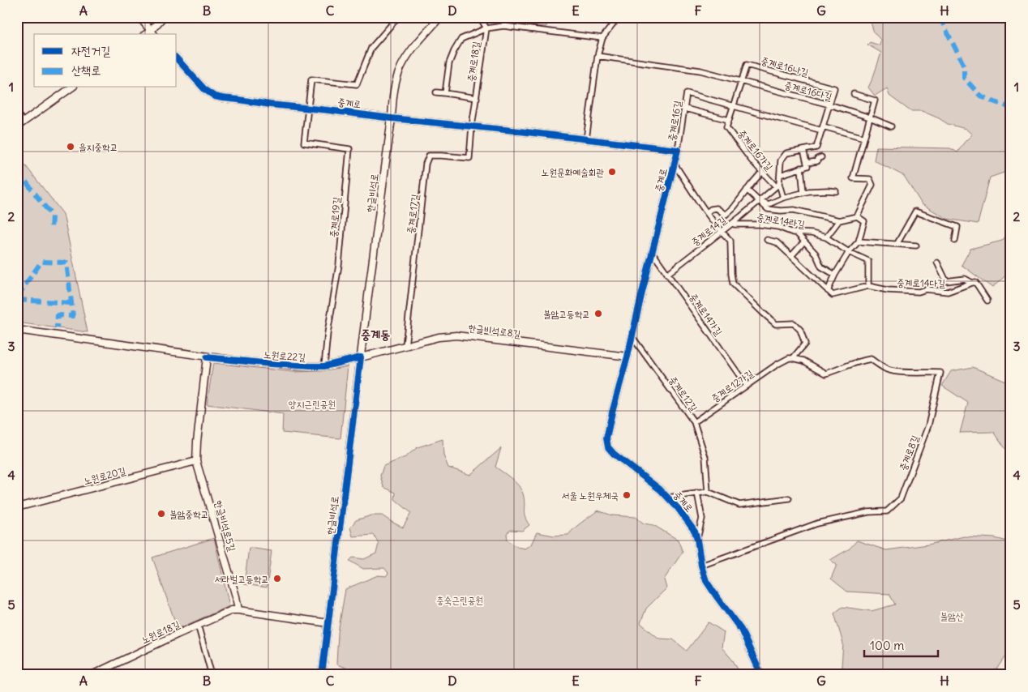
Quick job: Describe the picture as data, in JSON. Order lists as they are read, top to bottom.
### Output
{
  "streets": {
    "street": [
      "중계로18길",
      "중계로16나길",
      "중계로16다길",
      "중계로",
      "중계로16길",
      "중계로16가길",
      "한글비석로",
      "중계로17길",
      "중계로19길",
      "중계로14라길",
      "중계로14길",
      "중계로14다길",
      "중계로14가길",
      "한글비석로8길",
      "노원로22길",
      "중계로12가길",
      "중계로12길",
      "중계로8길",
      "노원로20길",
      "한글비석로5길",
      "노원로18길"
    ]
  },
  "crossings": [
    ["중계로18길", "중계로"],
    ["중계로18길", "중계로17길"],
    ["중계로16나길", "중계로16다길"],
    ["중계로16나길", "중계로16길"],
    ["중계로", "중계로16길"],
    ["중계로", "한글비석로"],
    ["중계로", "중계로17길"],
    ["중계로", "중계로19길"],
    ["중계로", "중계로14길"],
    ["중계로", "중계로14가길"],
    ["중계로", "한글비석로8길"],
    ["중계로", "중계로12길"],
    ["중계로", "중계로8길"],
    ["중계로16가길", "중계로14길"],
    ["한글비석로", "한글비석로8길"],
    ["한글비석로", "노원로22길"],
    ["중계로17길", "한글비석로8길"],
    ["중계로19길", "노원로22길"],
    ["중계로14라길", "중계로14길"],
    ["중계로14라길", "중계로14다길"],
    ["중계로14길", "중계로14가길"],
    ["중계로14가길", "중계로12가길"],
    ["한글비석로8길", "노원로22길"],
    ["노원로22길", "한글비석로5길"],
    ["중계로12가길", "중계로12길"],
    ["중계로12가길", "중계로8길"],
    ["노원로20길", "한글비석로5길"],
    ["한글비석로5길", "노원로18길"]
  ],
  "districts": ["중계동"],
  "parks": ["양지근린공원", "충숙근린공원", "불암산"],
  "places": [
    "을지중학교",
    "노원문화예술회관",
    "불암고등학교",
    "서울 노원우체국",
    "불암중학교",
    "서라벌고등학교"
  ],
  "legend": ["자전거길", "산책로"],
  "scale_bar": "100 m",
  "grid": {
    "columns": [
      "A",
      "B",
      "C",
      "D",
      "E",
      "F",
      "G",
      "H"
    ],
    "rows": [
      "1",
      "2",
      "3",
      "4",
      "5"
    ]
  }
}
